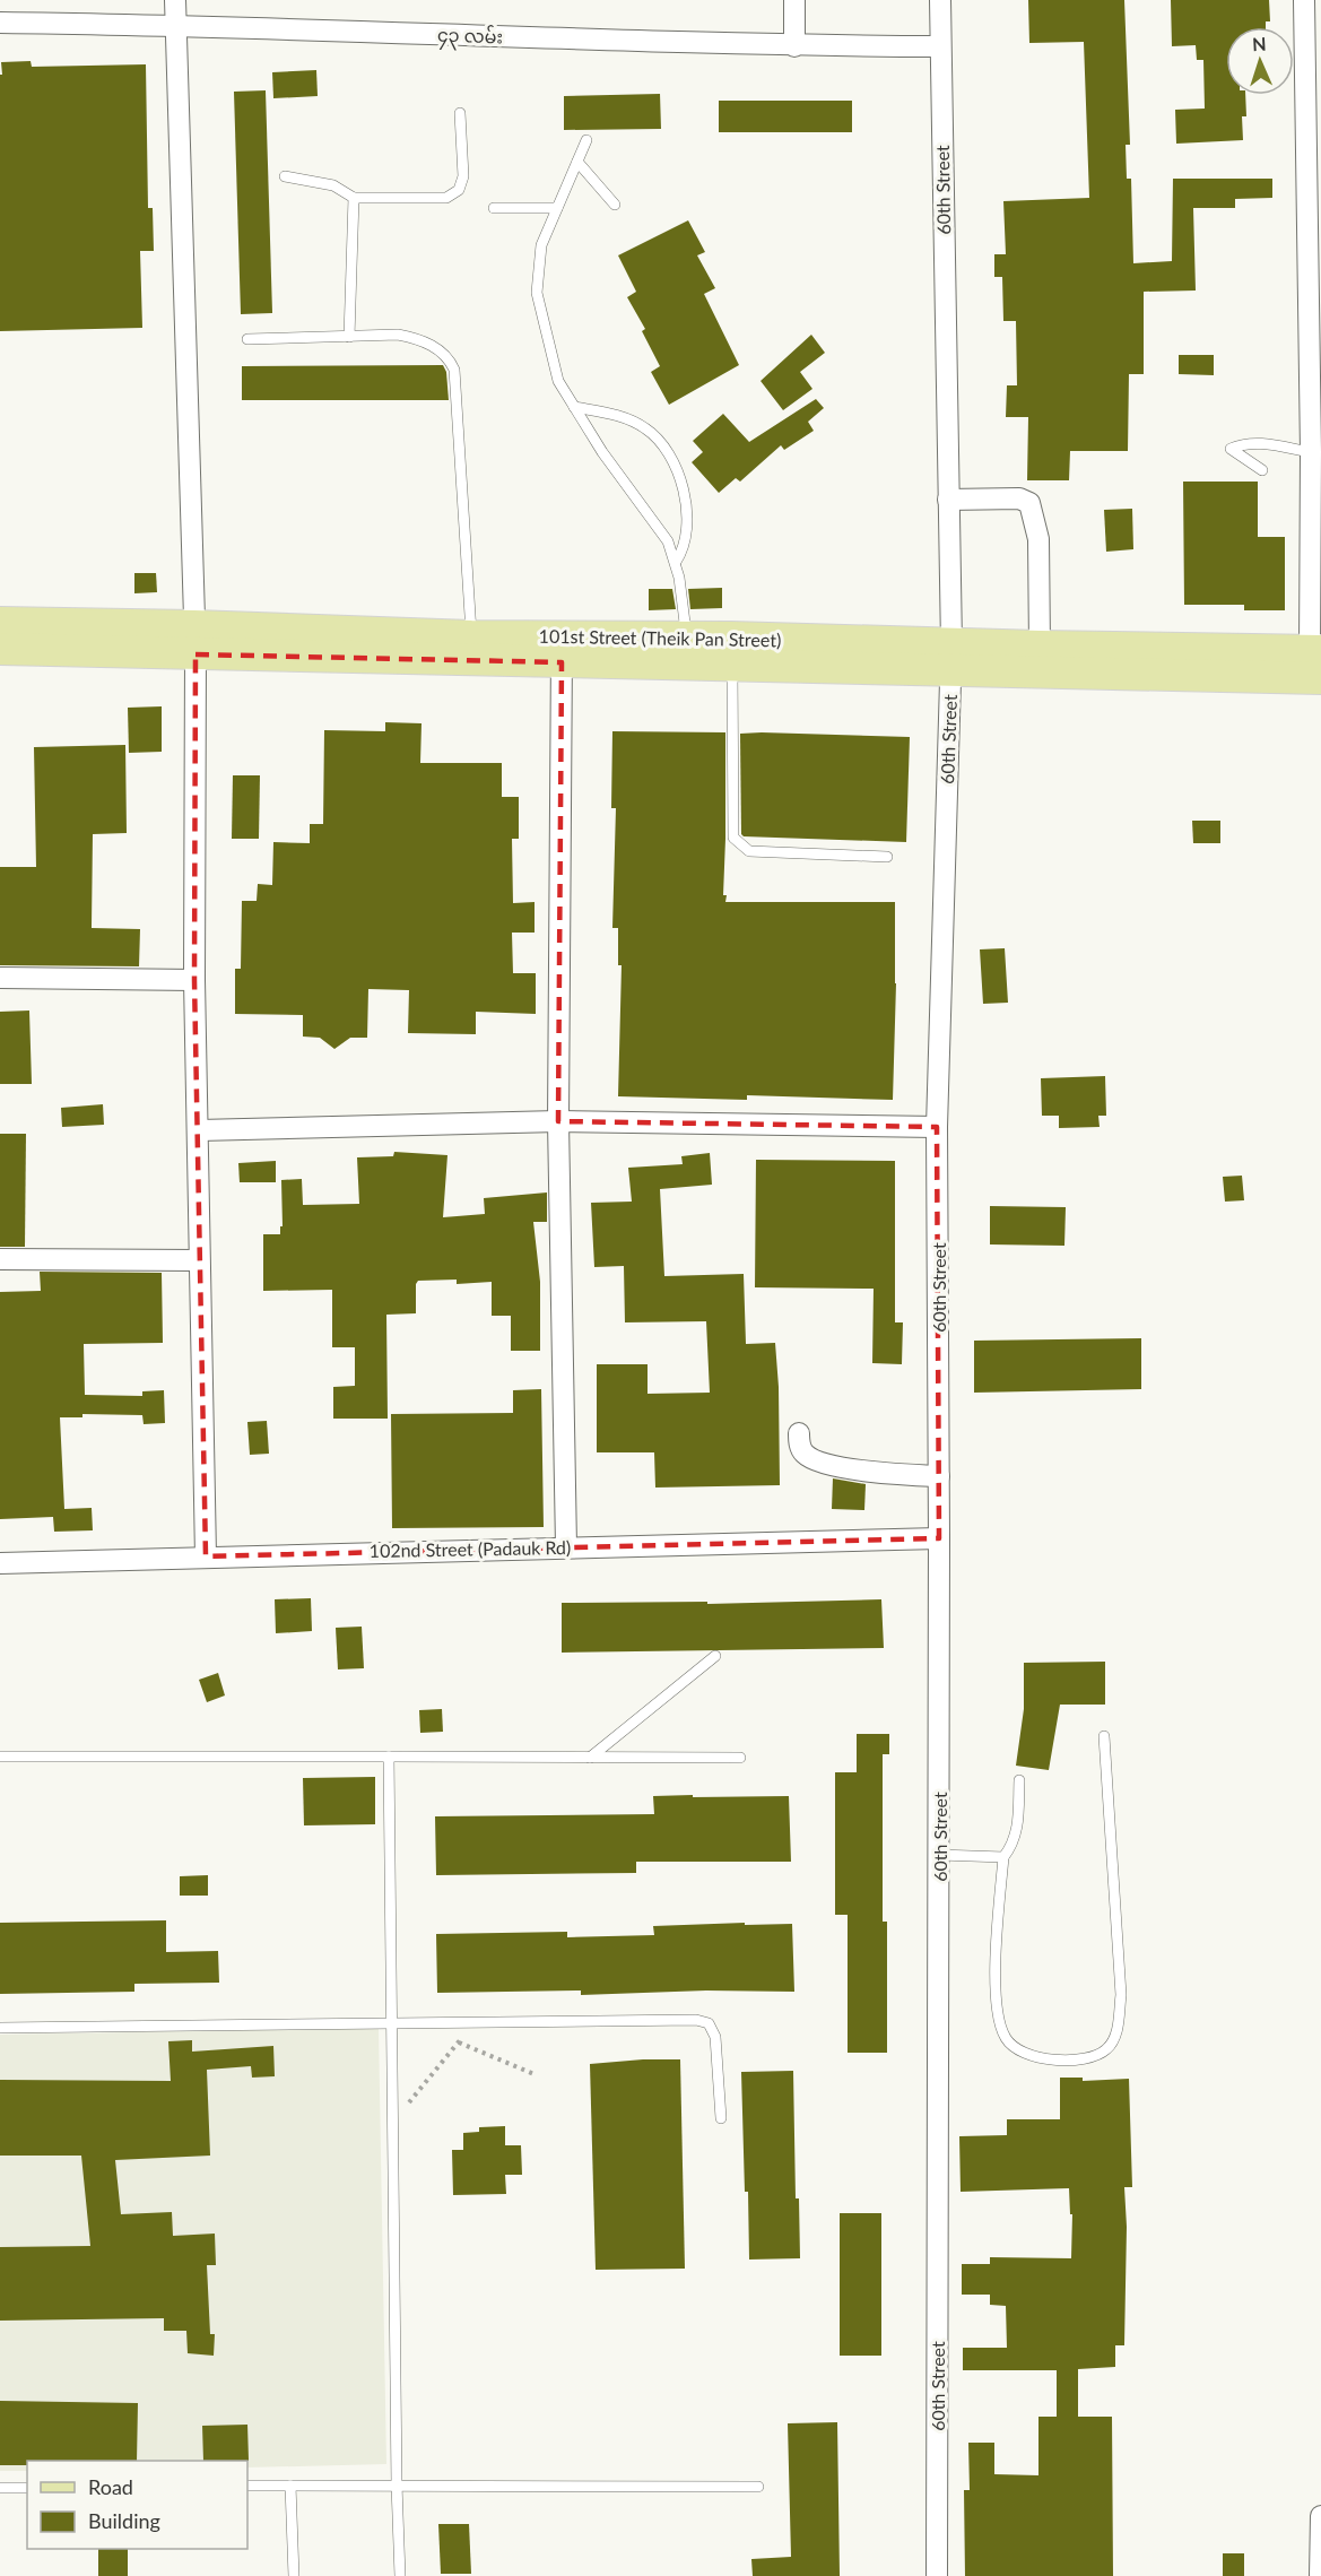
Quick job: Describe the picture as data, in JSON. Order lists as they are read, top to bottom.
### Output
{
  "streets": {
    "main road": ["101st Street (Theik Pan Street)"],
    "street": ["၄၃ လမ်း", "60th Street", "102nd Street (Padauk Rd)"]
  },
  "crossings": [
    ["၄၃ လမ်း", "60th Street"],
    ["60th Street", "101st Street (Theik Pan Street)"],
    ["60th Street", "102nd Street (Padauk Rd)"]
  ],
  "legend": ["Road", "Building"],
  "north": "top"
}
